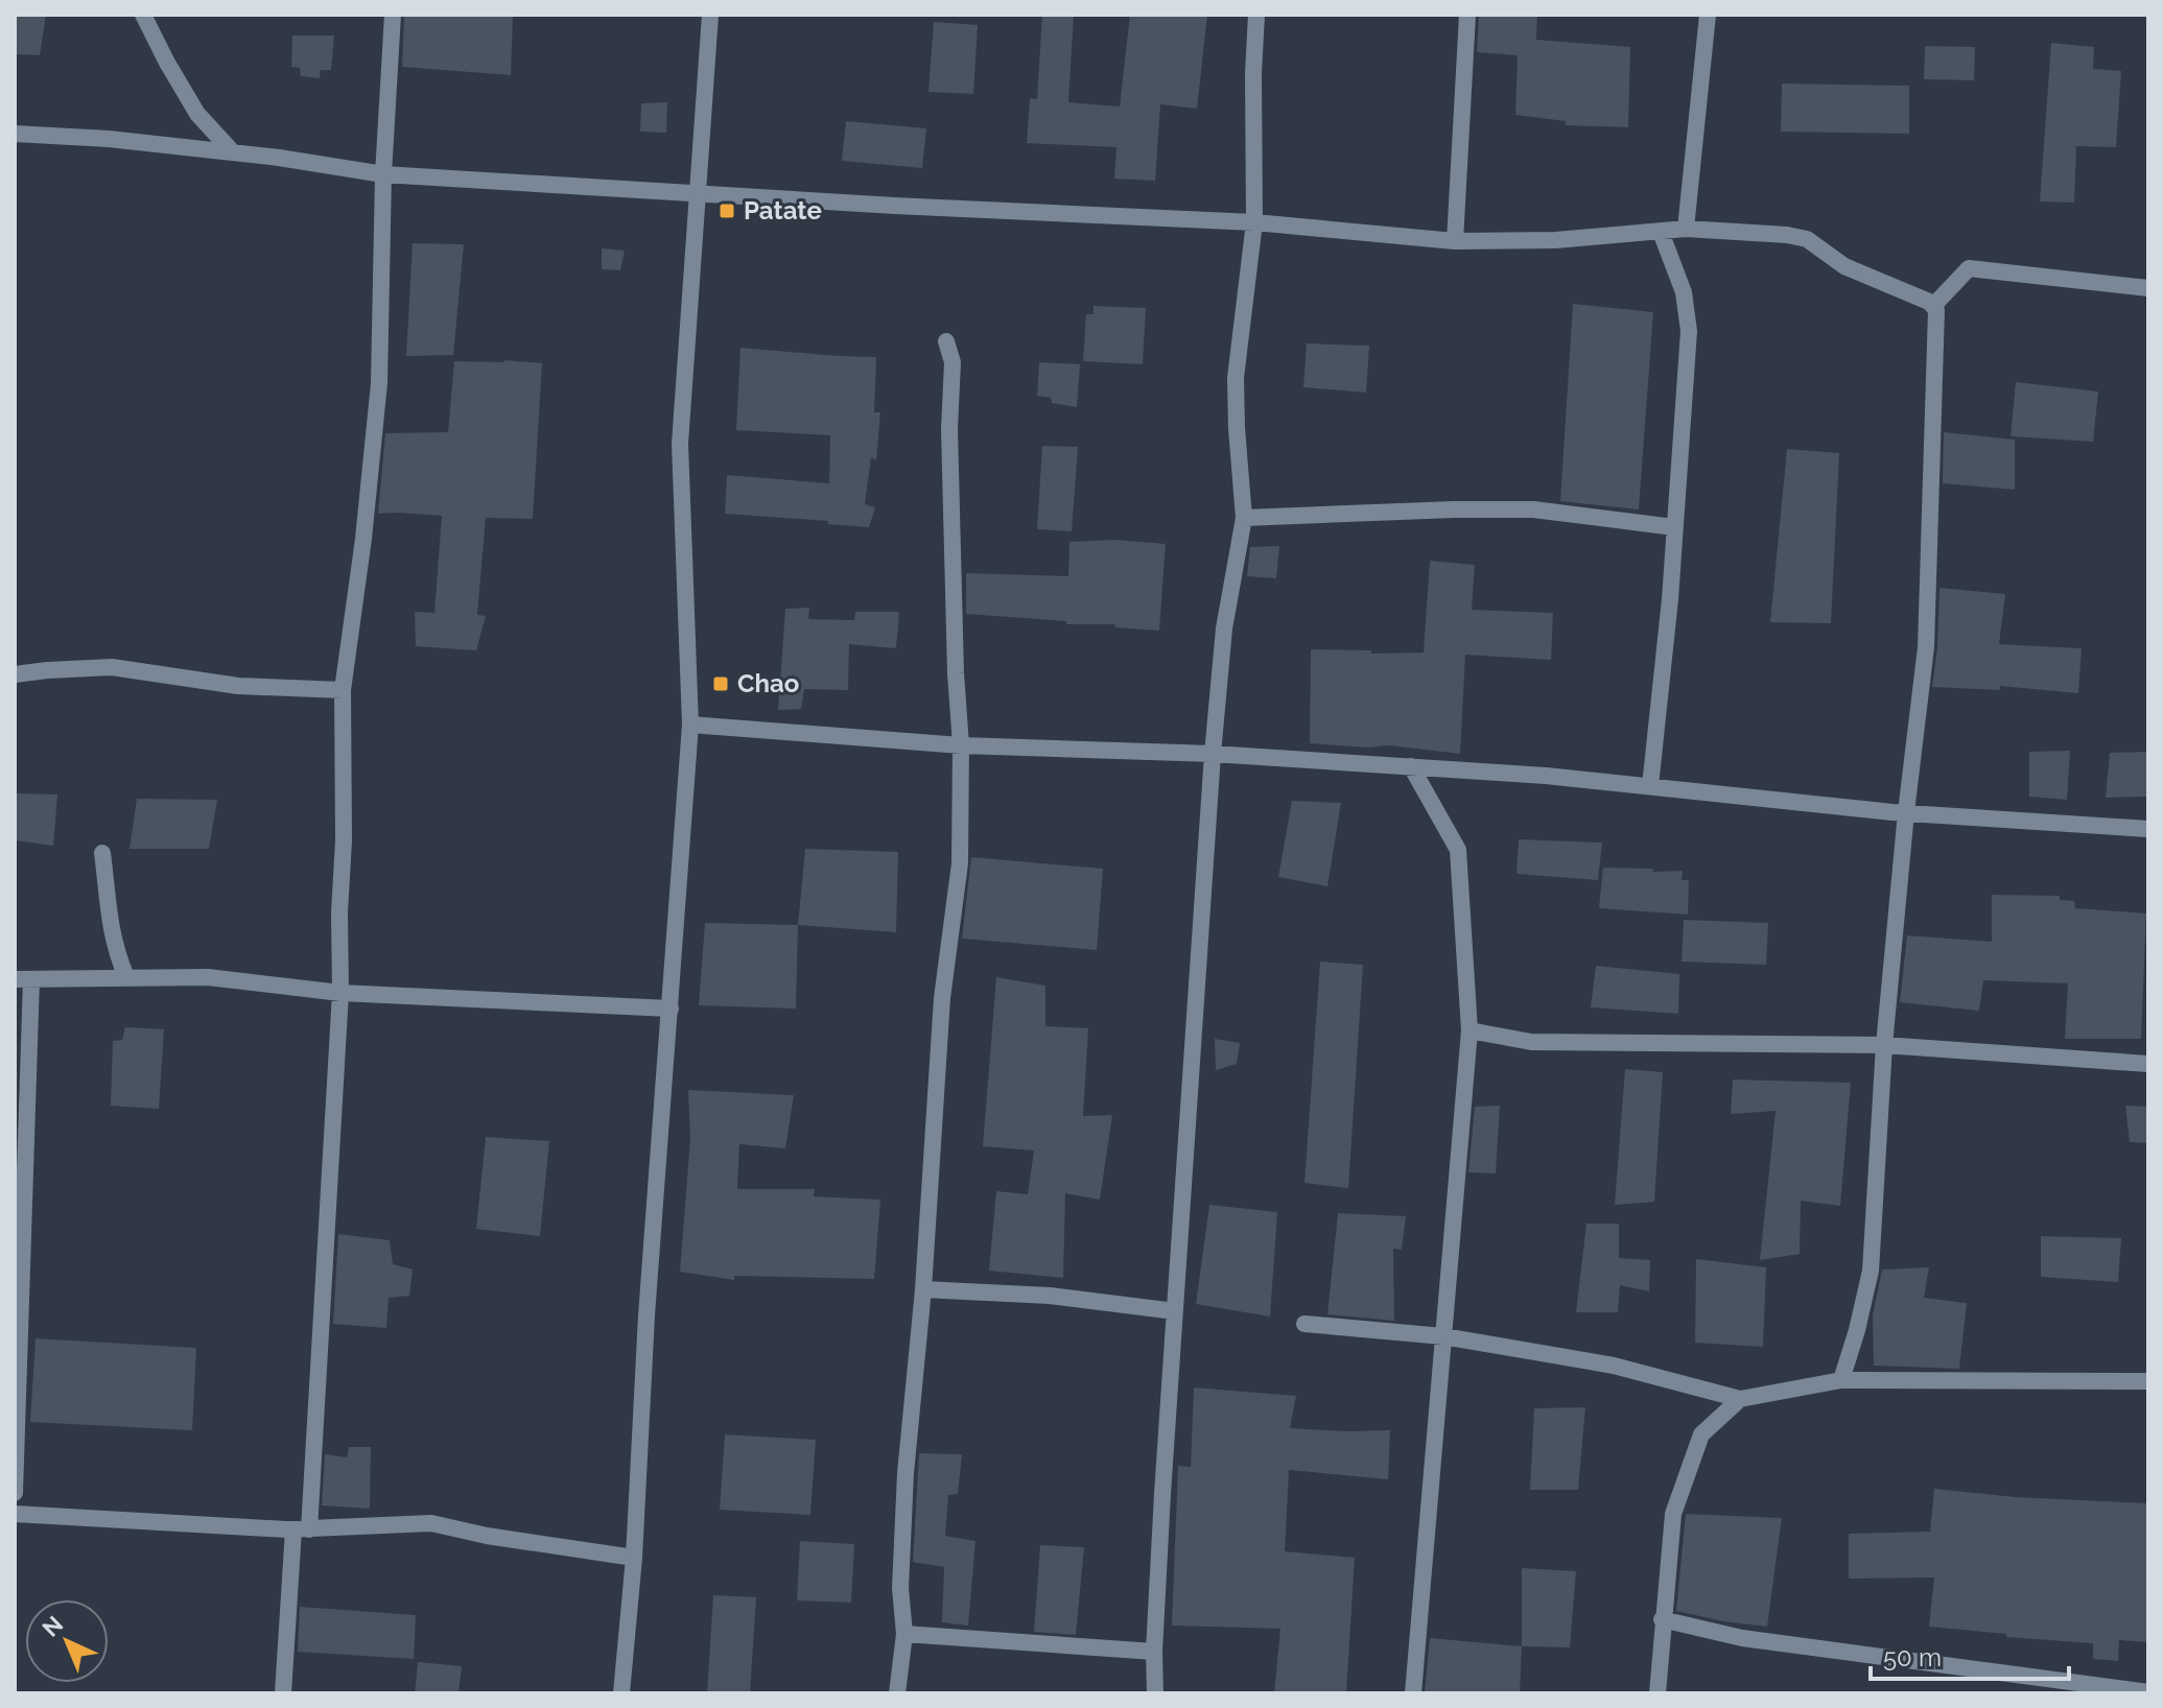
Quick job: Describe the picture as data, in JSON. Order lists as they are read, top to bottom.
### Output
{
  "places": {
    "transit": ["Patate", "Chao"]
  },
  "scale_bar": "50 m",
  "north": "top left"
}
